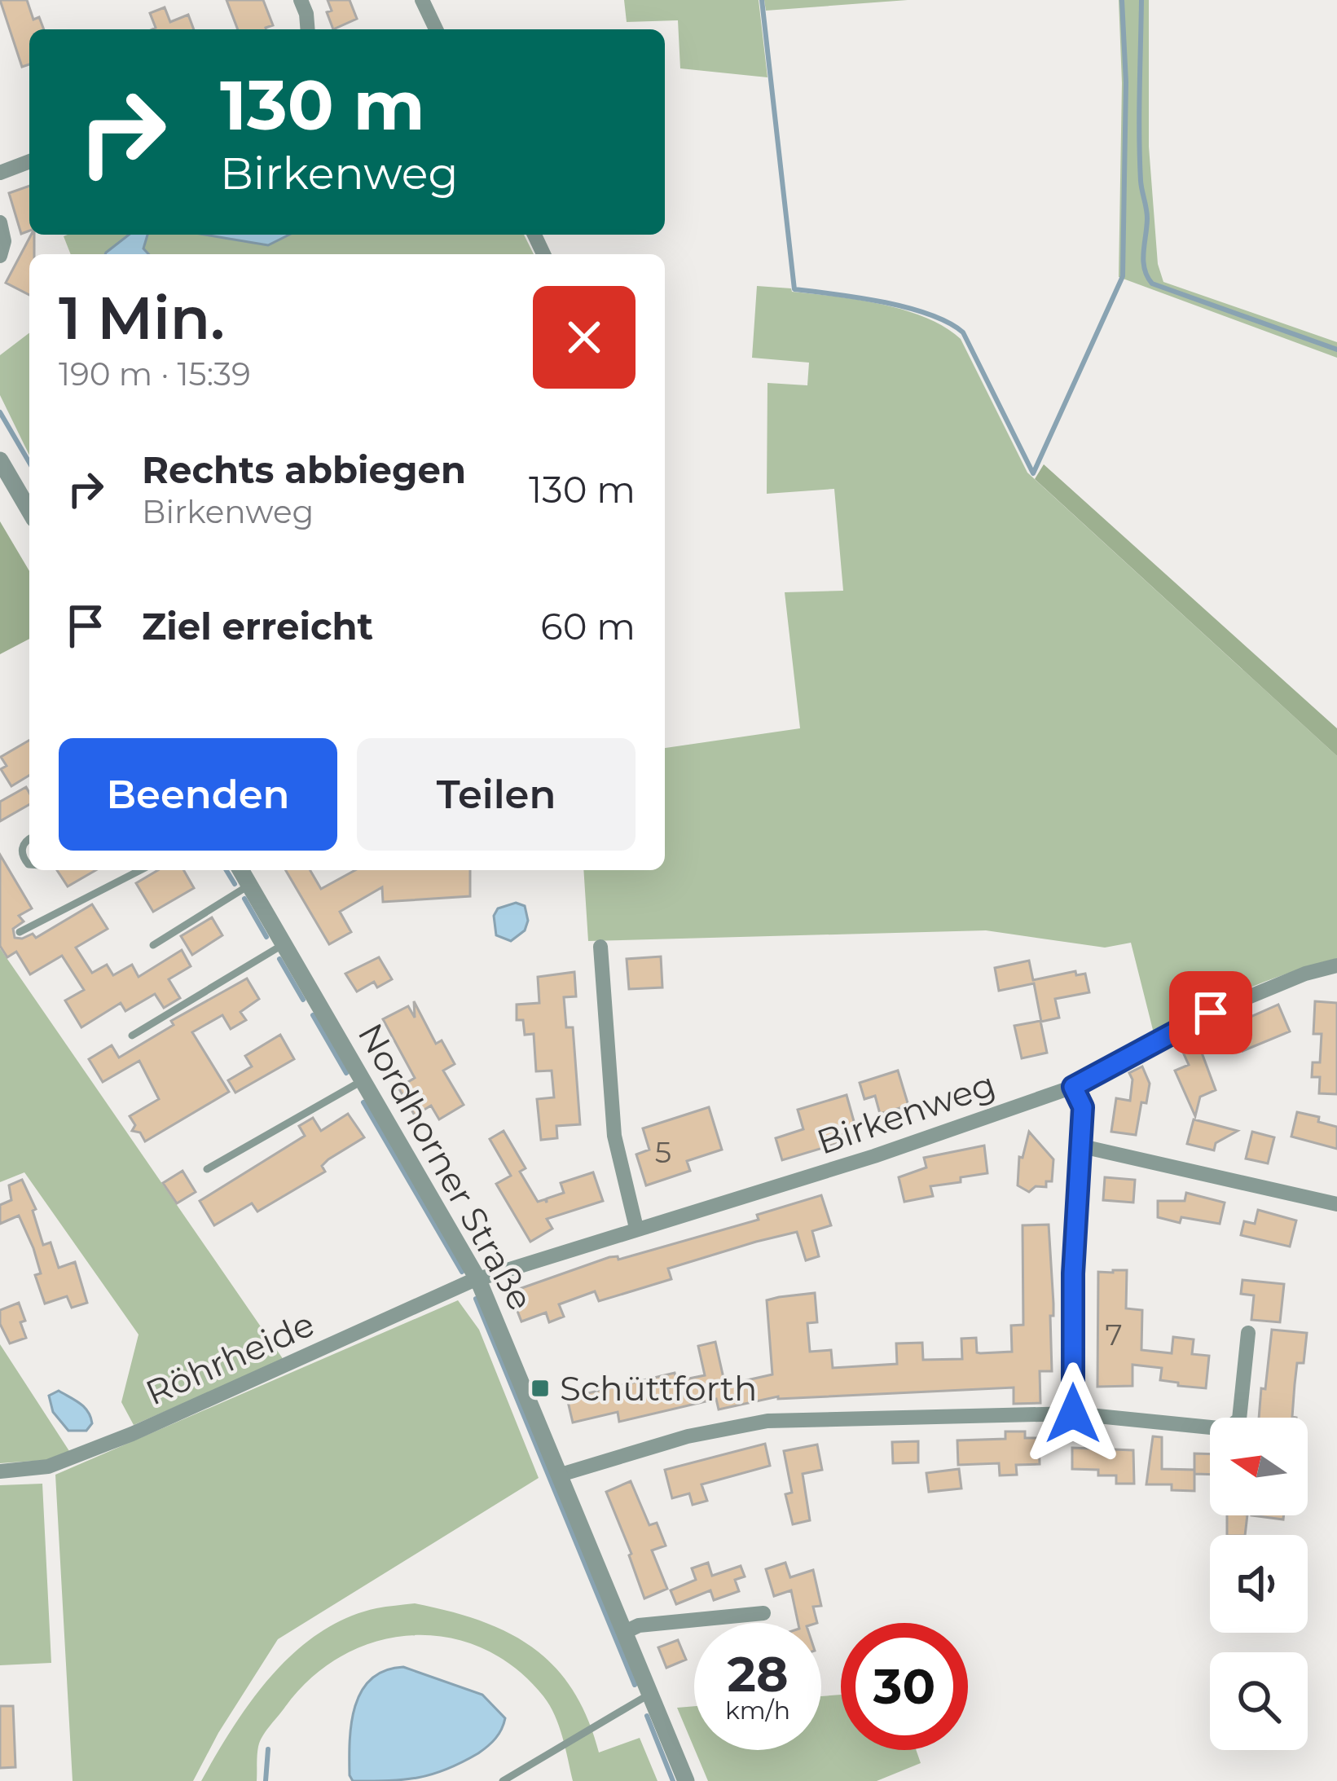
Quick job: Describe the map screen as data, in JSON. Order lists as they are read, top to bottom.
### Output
{
  "streets": {
    "street": ["Birkenweg", "Nordhorner Straße", "Röhrheide"]
  },
  "crossings": [
    ["Birkenweg", "Nordhorner Straße"],
    ["Birkenweg", "Röhrheide"],
    ["Nordhorner Straße", "Röhrheide"]
  ],
  "places": {
    "transit": ["Schüttforth"]
  },
  "house_numbers": ["5", "7"],
  "north": "left",
  "page": {
    "turn": ["130 m", "Birkenweg"],
    "heading": ["1 Min.", "190 m · 15:39"],
    "list": [
      {
        "name": "Rechts abbiegen",
        "note": "Birkenweg",
        "value": "130 m"
      },
      {
        "name": "Ziel erreicht",
        "value": "60 m"
      }
    ],
    "buttons": ["Beenden", "Teilen"],
    "speed": "28 km/h",
    "limit": "30"
  }
}
